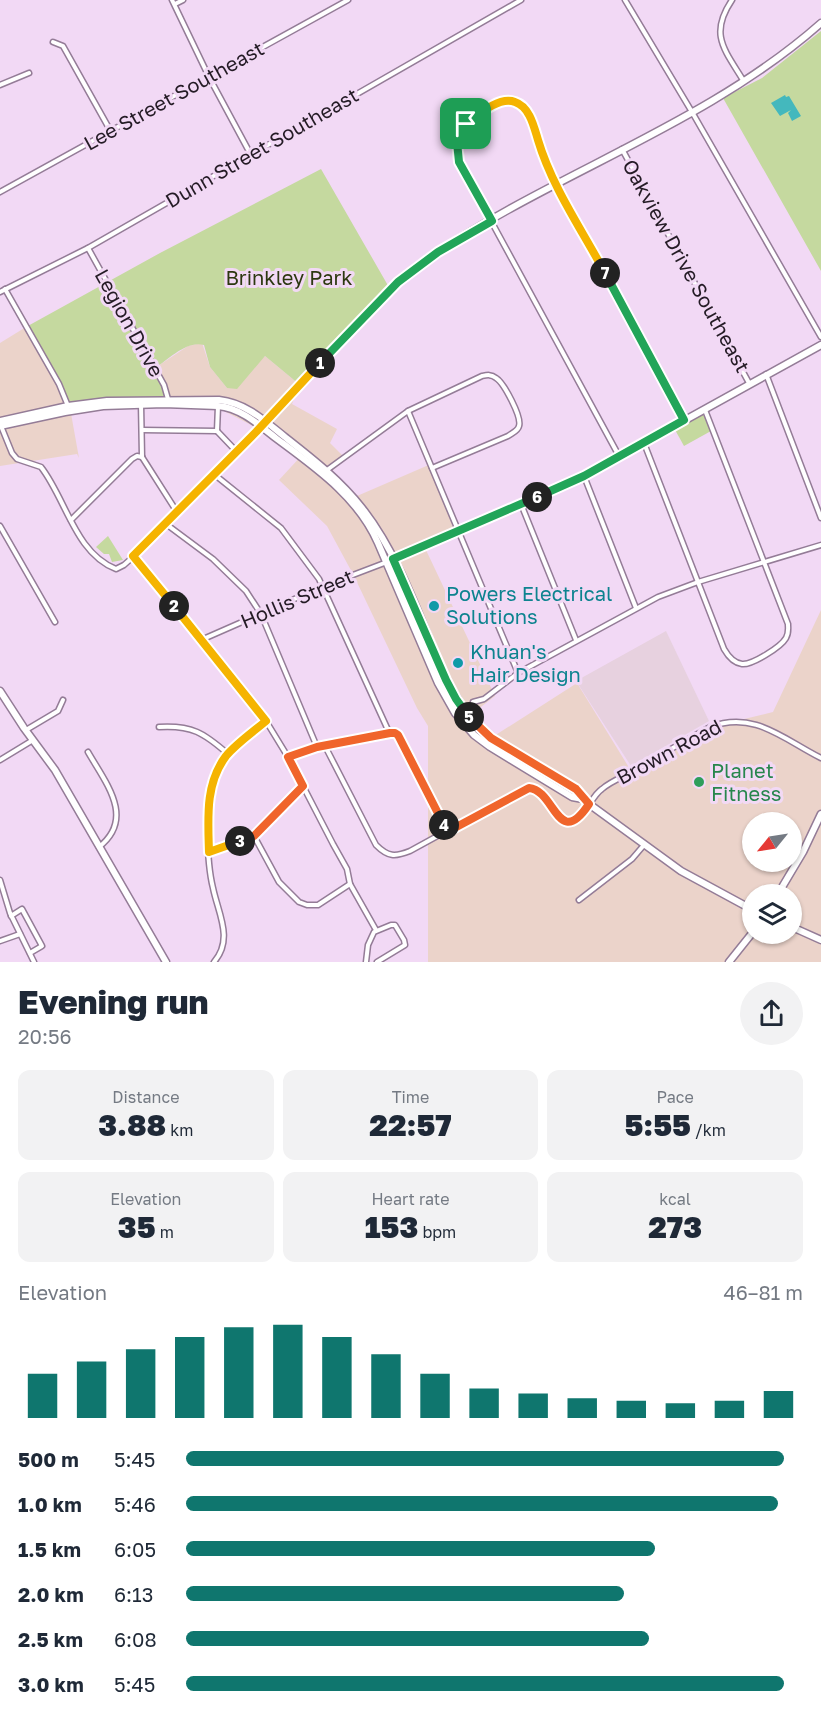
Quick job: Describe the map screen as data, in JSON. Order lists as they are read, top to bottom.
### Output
{
  "streets": {
    "street": [
      "Lee Street Southeast",
      "Dunn Street Southeast",
      "Oakview Drive Southeast",
      "Legion Drive",
      "Hollis Street",
      "Brown Road"
    ]
  },
  "crossings": [
    ["Dunn Street Southeast", "Legion Drive"]
  ],
  "parks": ["Brinkley Park"],
  "places": ["Powers Electrical Solutions", "Khuan's Hair Design", "Planet Fitness"],
  "north": "bottom left",
  "page": {
    "pins": [
      "7",
      "1",
      "6",
      "2",
      "5",
      "4",
      "3"
    ],
    "heading": ["Evening run", "20:56"],
    "stats": [
      ["Distance", "3.88 km"],
      ["Time", "22:57"],
      ["Pace", "5:55 /km"],
      ["Elevation", "35 m"],
      ["Heart rate", "153 bpm"],
      ["kcal", "273"]
    ],
    "chart": ["Elevation", "46–81 m"],
    "list": [
      {
        "name": "500 m",
        "note": "5:45"
      },
      {
        "name": "1.0 km",
        "note": "5:46"
      },
      {
        "name": "1.5 km",
        "note": "6:05"
      },
      {
        "name": "2.0 km",
        "note": "6:13"
      },
      {
        "name": "2.5 km",
        "note": "6:08"
      },
      {
        "name": "3.0 km",
        "note": "5:45"
      }
    ]
  }
}
